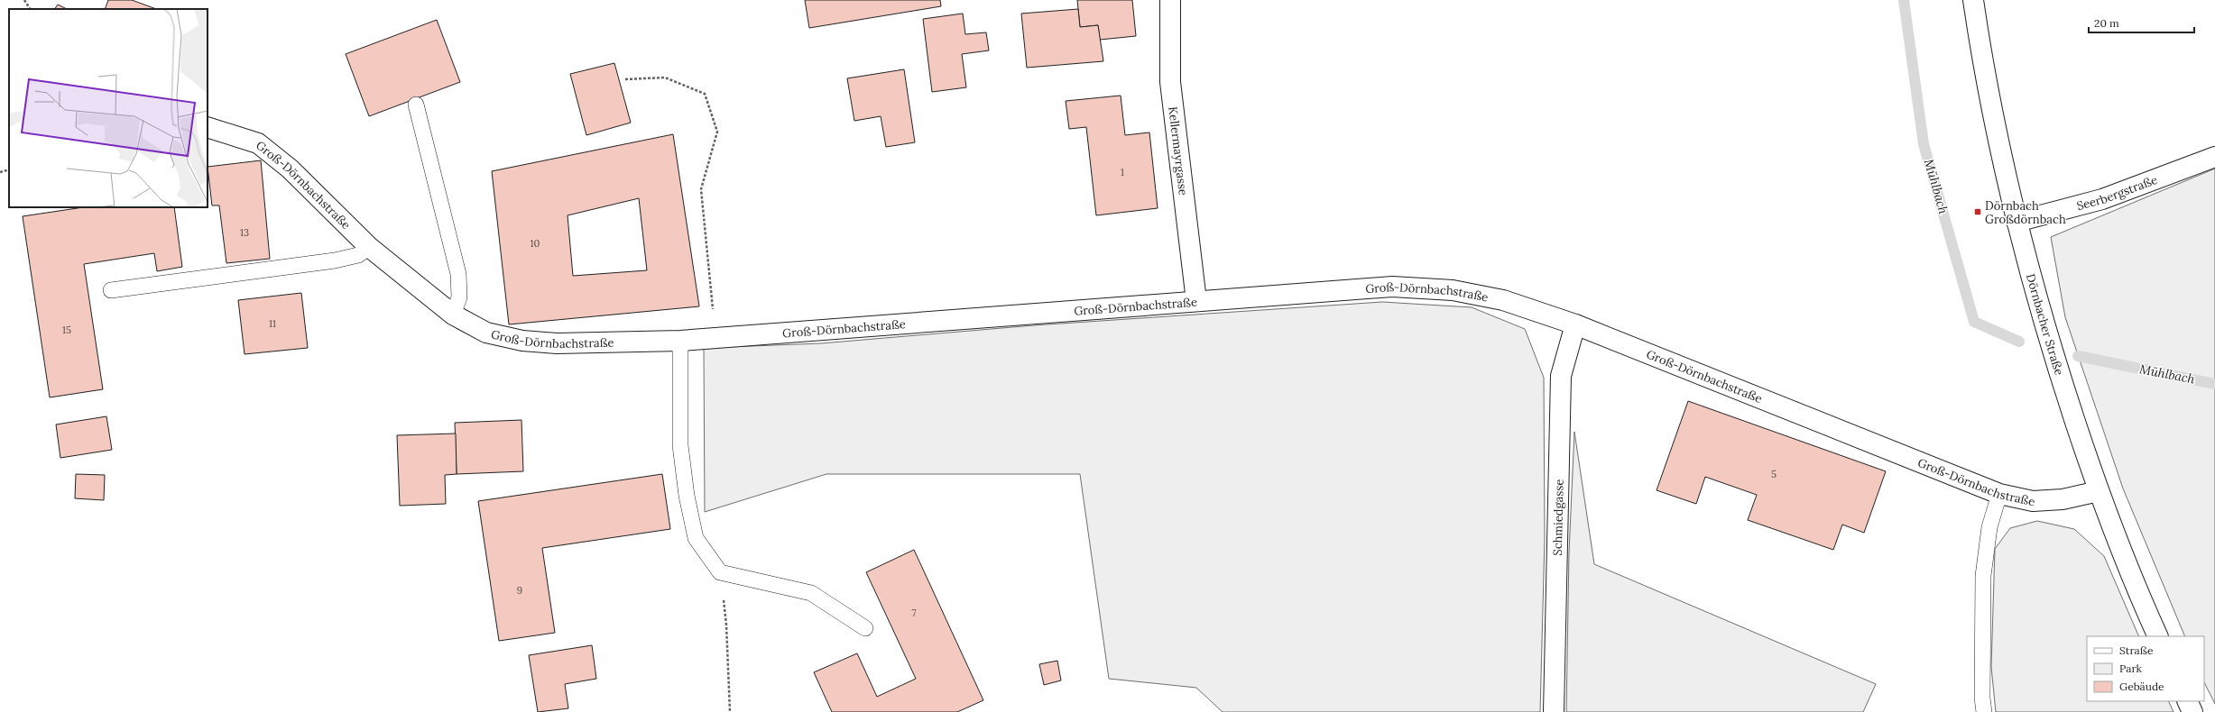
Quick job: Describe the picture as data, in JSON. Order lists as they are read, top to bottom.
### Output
{
  "streets": {
    "street": [
      "Kellermayrgasse",
      "Groß-Dörnbachstraße",
      "Seerbergstraße",
      "Dörnbacher Straße",
      "Schmiedgasse"
    ]
  },
  "crossings": [
    ["Kellermayrgasse", "Groß-Dörnbachstraße"],
    ["Groß-Dörnbachstraße", "Dörnbacher Straße"],
    ["Groß-Dörnbachstraße", "Schmiedgasse"],
    ["Seerbergstraße", "Dörnbacher Straße"]
  ],
  "water": ["Mühlbach"],
  "places": {
    "transit": ["Dörnbach Großdörnbach"]
  },
  "house_numbers": [
    "1",
    "13",
    "10",
    "11",
    "15",
    "5",
    "9",
    "7"
  ],
  "legend": ["Straße", "Park", "Gebäude"],
  "scale_bar": "20 m"
}
